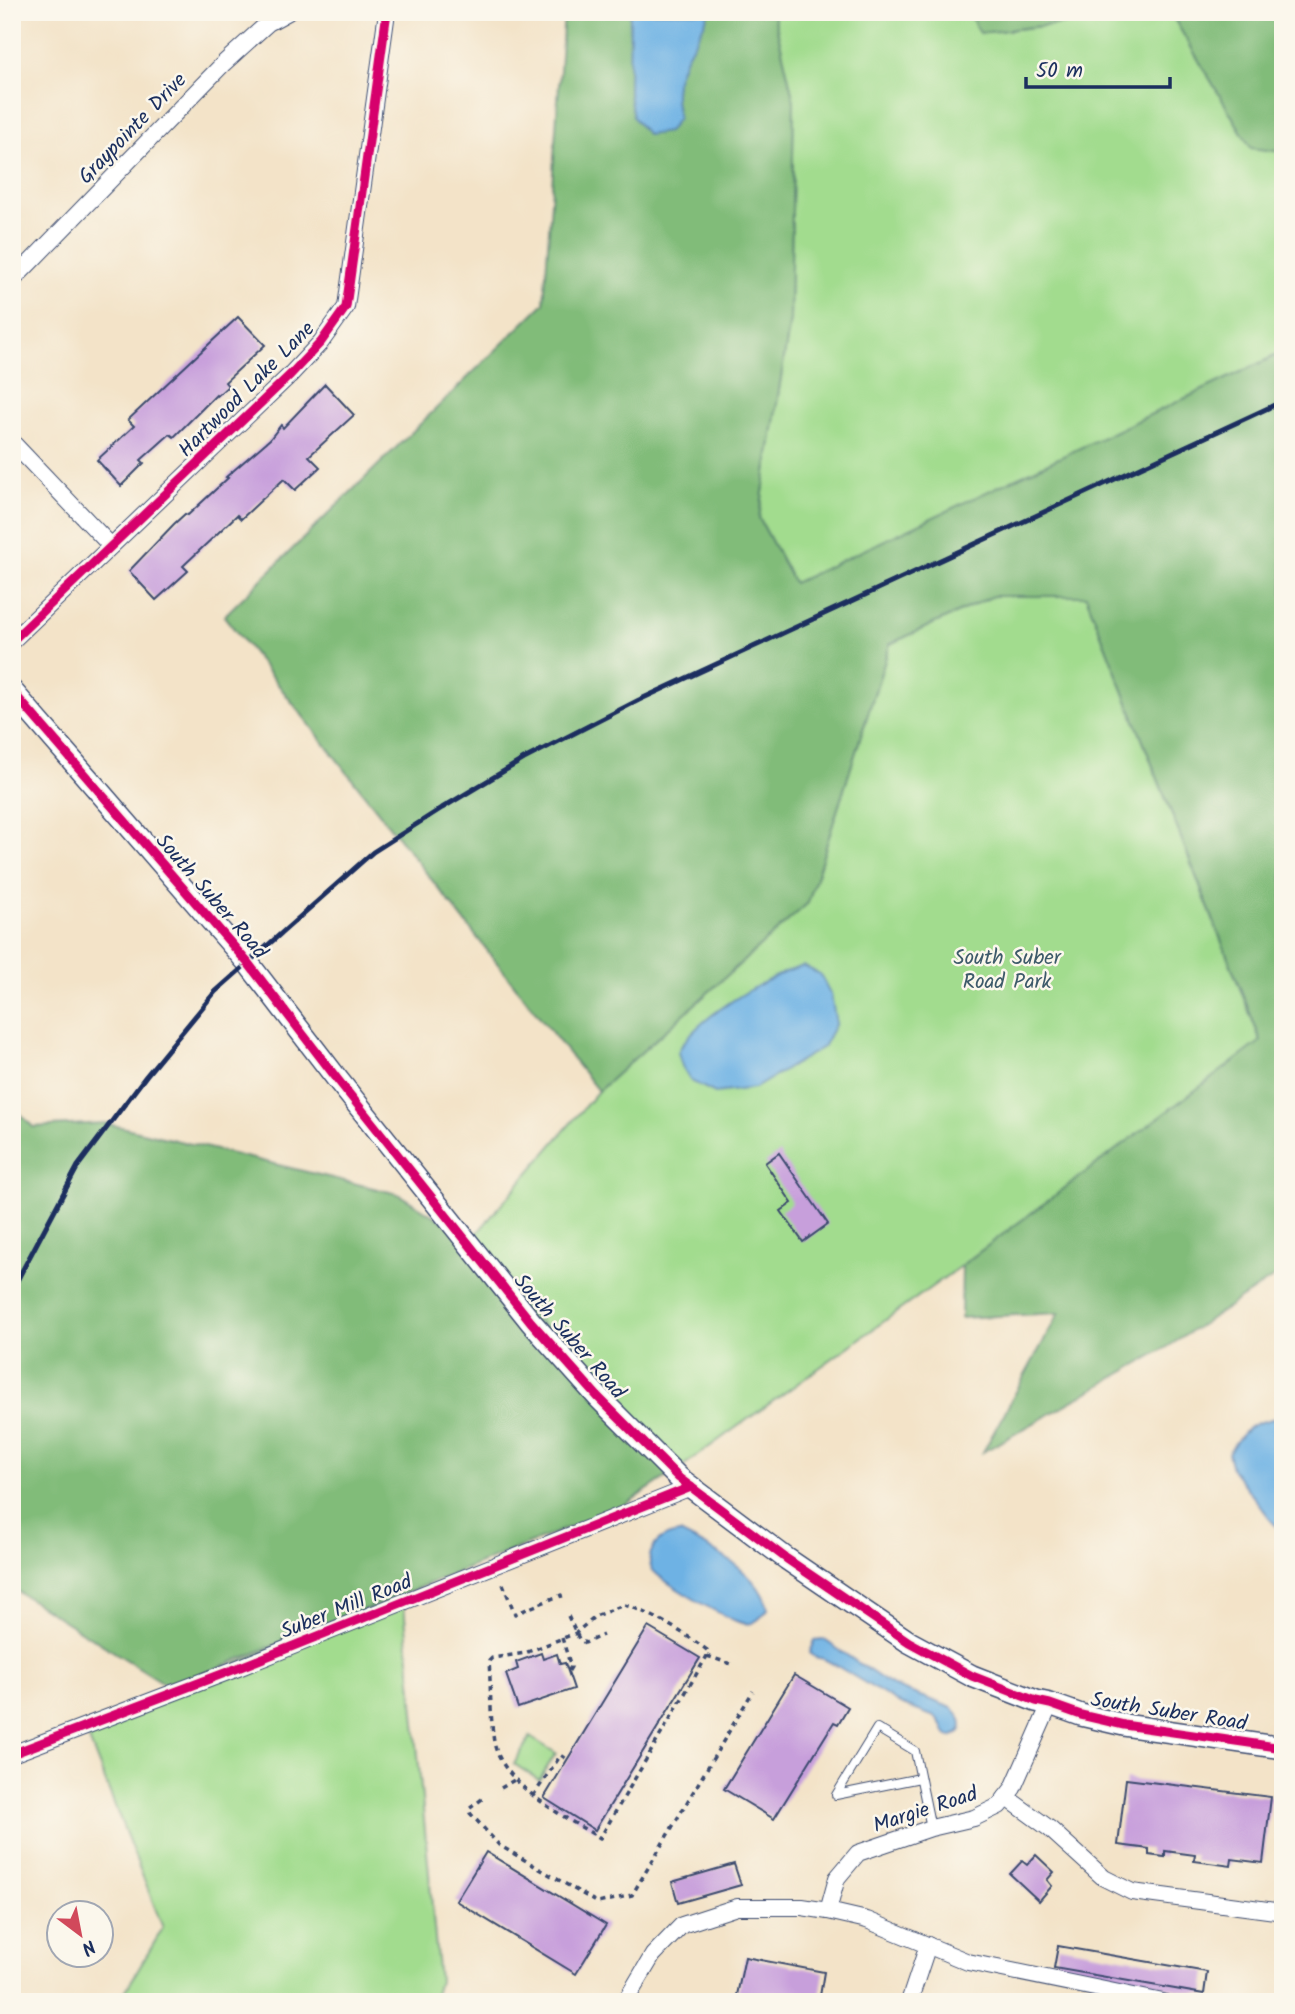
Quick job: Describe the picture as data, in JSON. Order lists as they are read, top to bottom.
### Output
{
  "streets": {
    "street": [
      "Graypointe Drive",
      "Hartwood Lake Lane",
      "South Suber Road",
      "Suber Mill Road",
      "Margie Road"
    ]
  },
  "crossings": [
    ["South Suber Road", "Suber Mill Road"],
    ["South Suber Road", "Margie Road"]
  ],
  "parks": ["South Suber Road Park"],
  "scale_bar": "50 m",
  "north": "bottom right"
}
